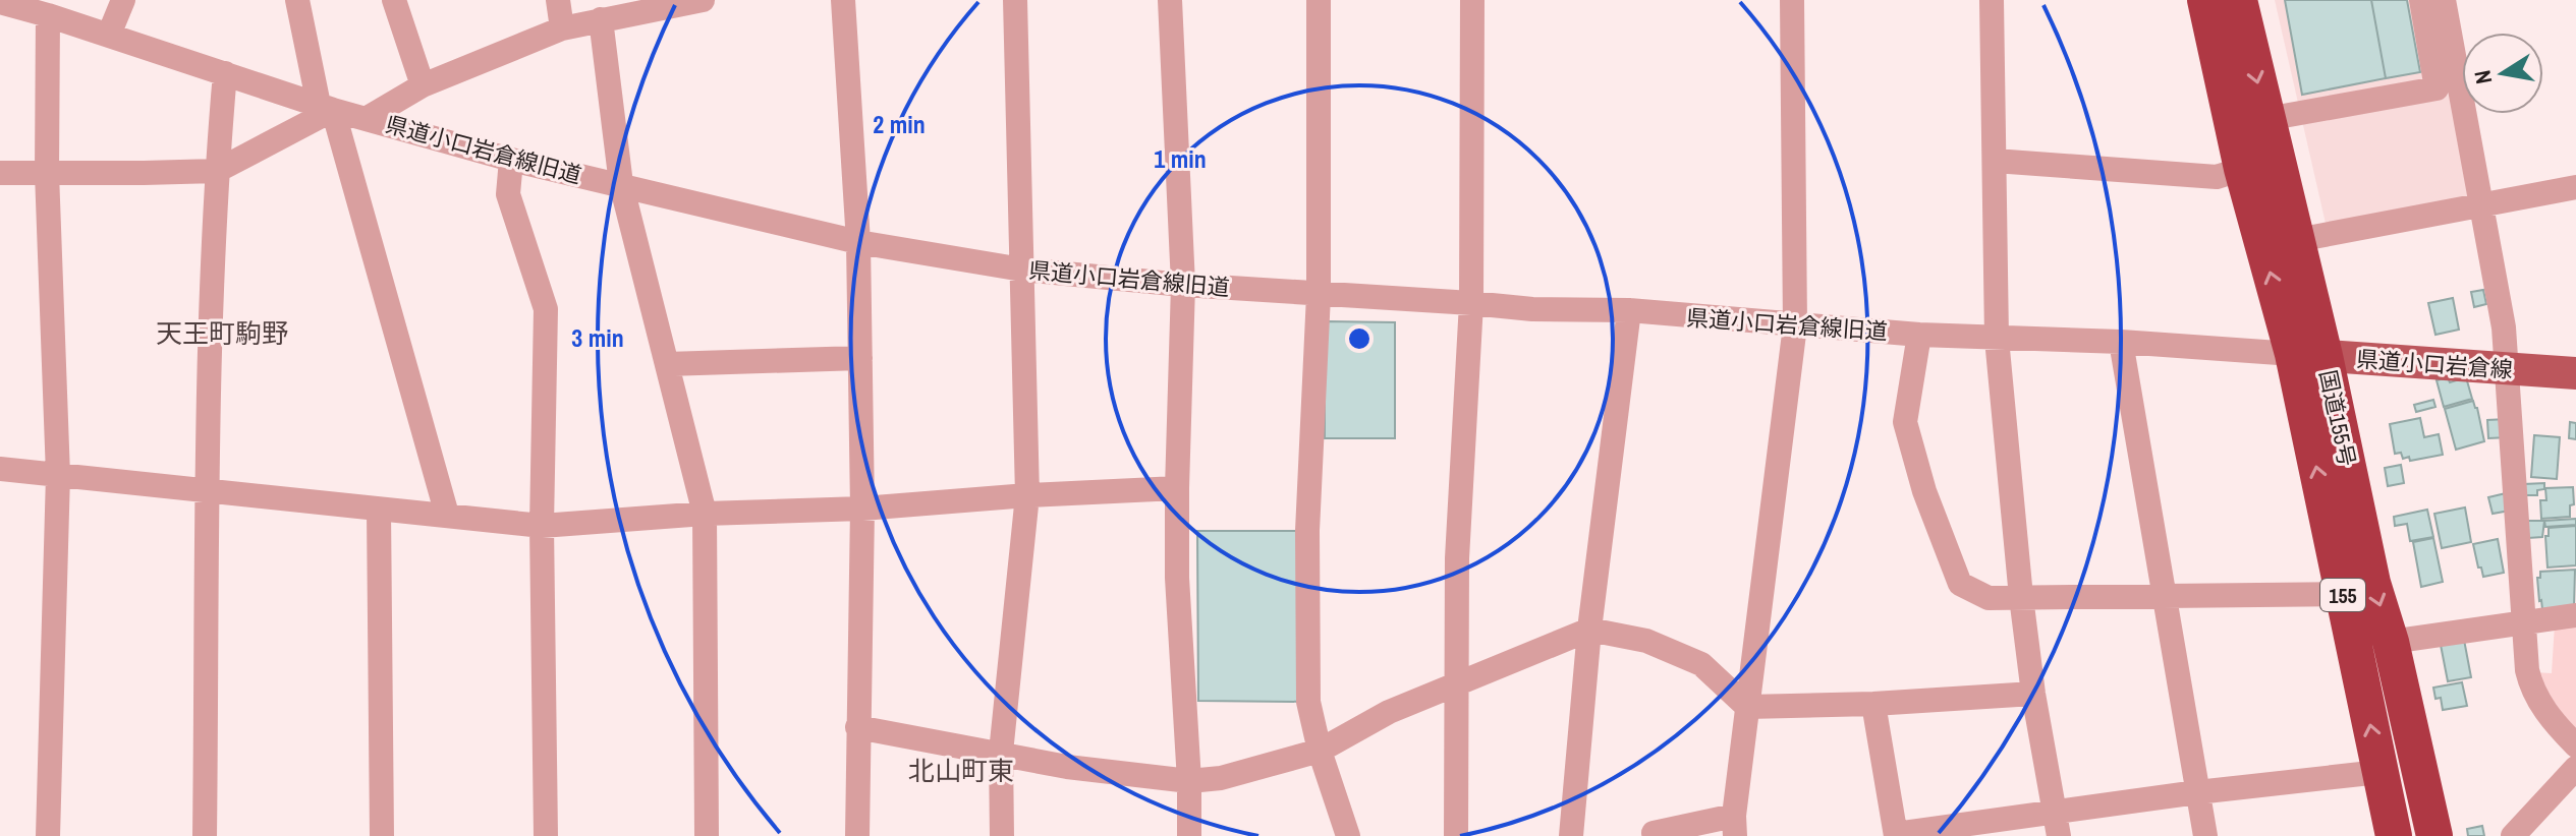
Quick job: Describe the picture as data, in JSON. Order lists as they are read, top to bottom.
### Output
{
  "streets": {
    "highway": ["国道155号", "155"],
    "main road": ["県道小口岩倉線"],
    "street": ["県道小口岩倉線旧道"]
  },
  "crossings": [
    ["県道小口岩倉線旧道", "県道小口岩倉線"],
    ["県道小口岩倉線旧道", "国道155号"],
    ["県道小口岩倉線", "国道155号"]
  ],
  "districts": ["天王町駒野", "北山町東"],
  "north": "left",
  "rings": ["2 min", "1 min", "3 min"]
}
